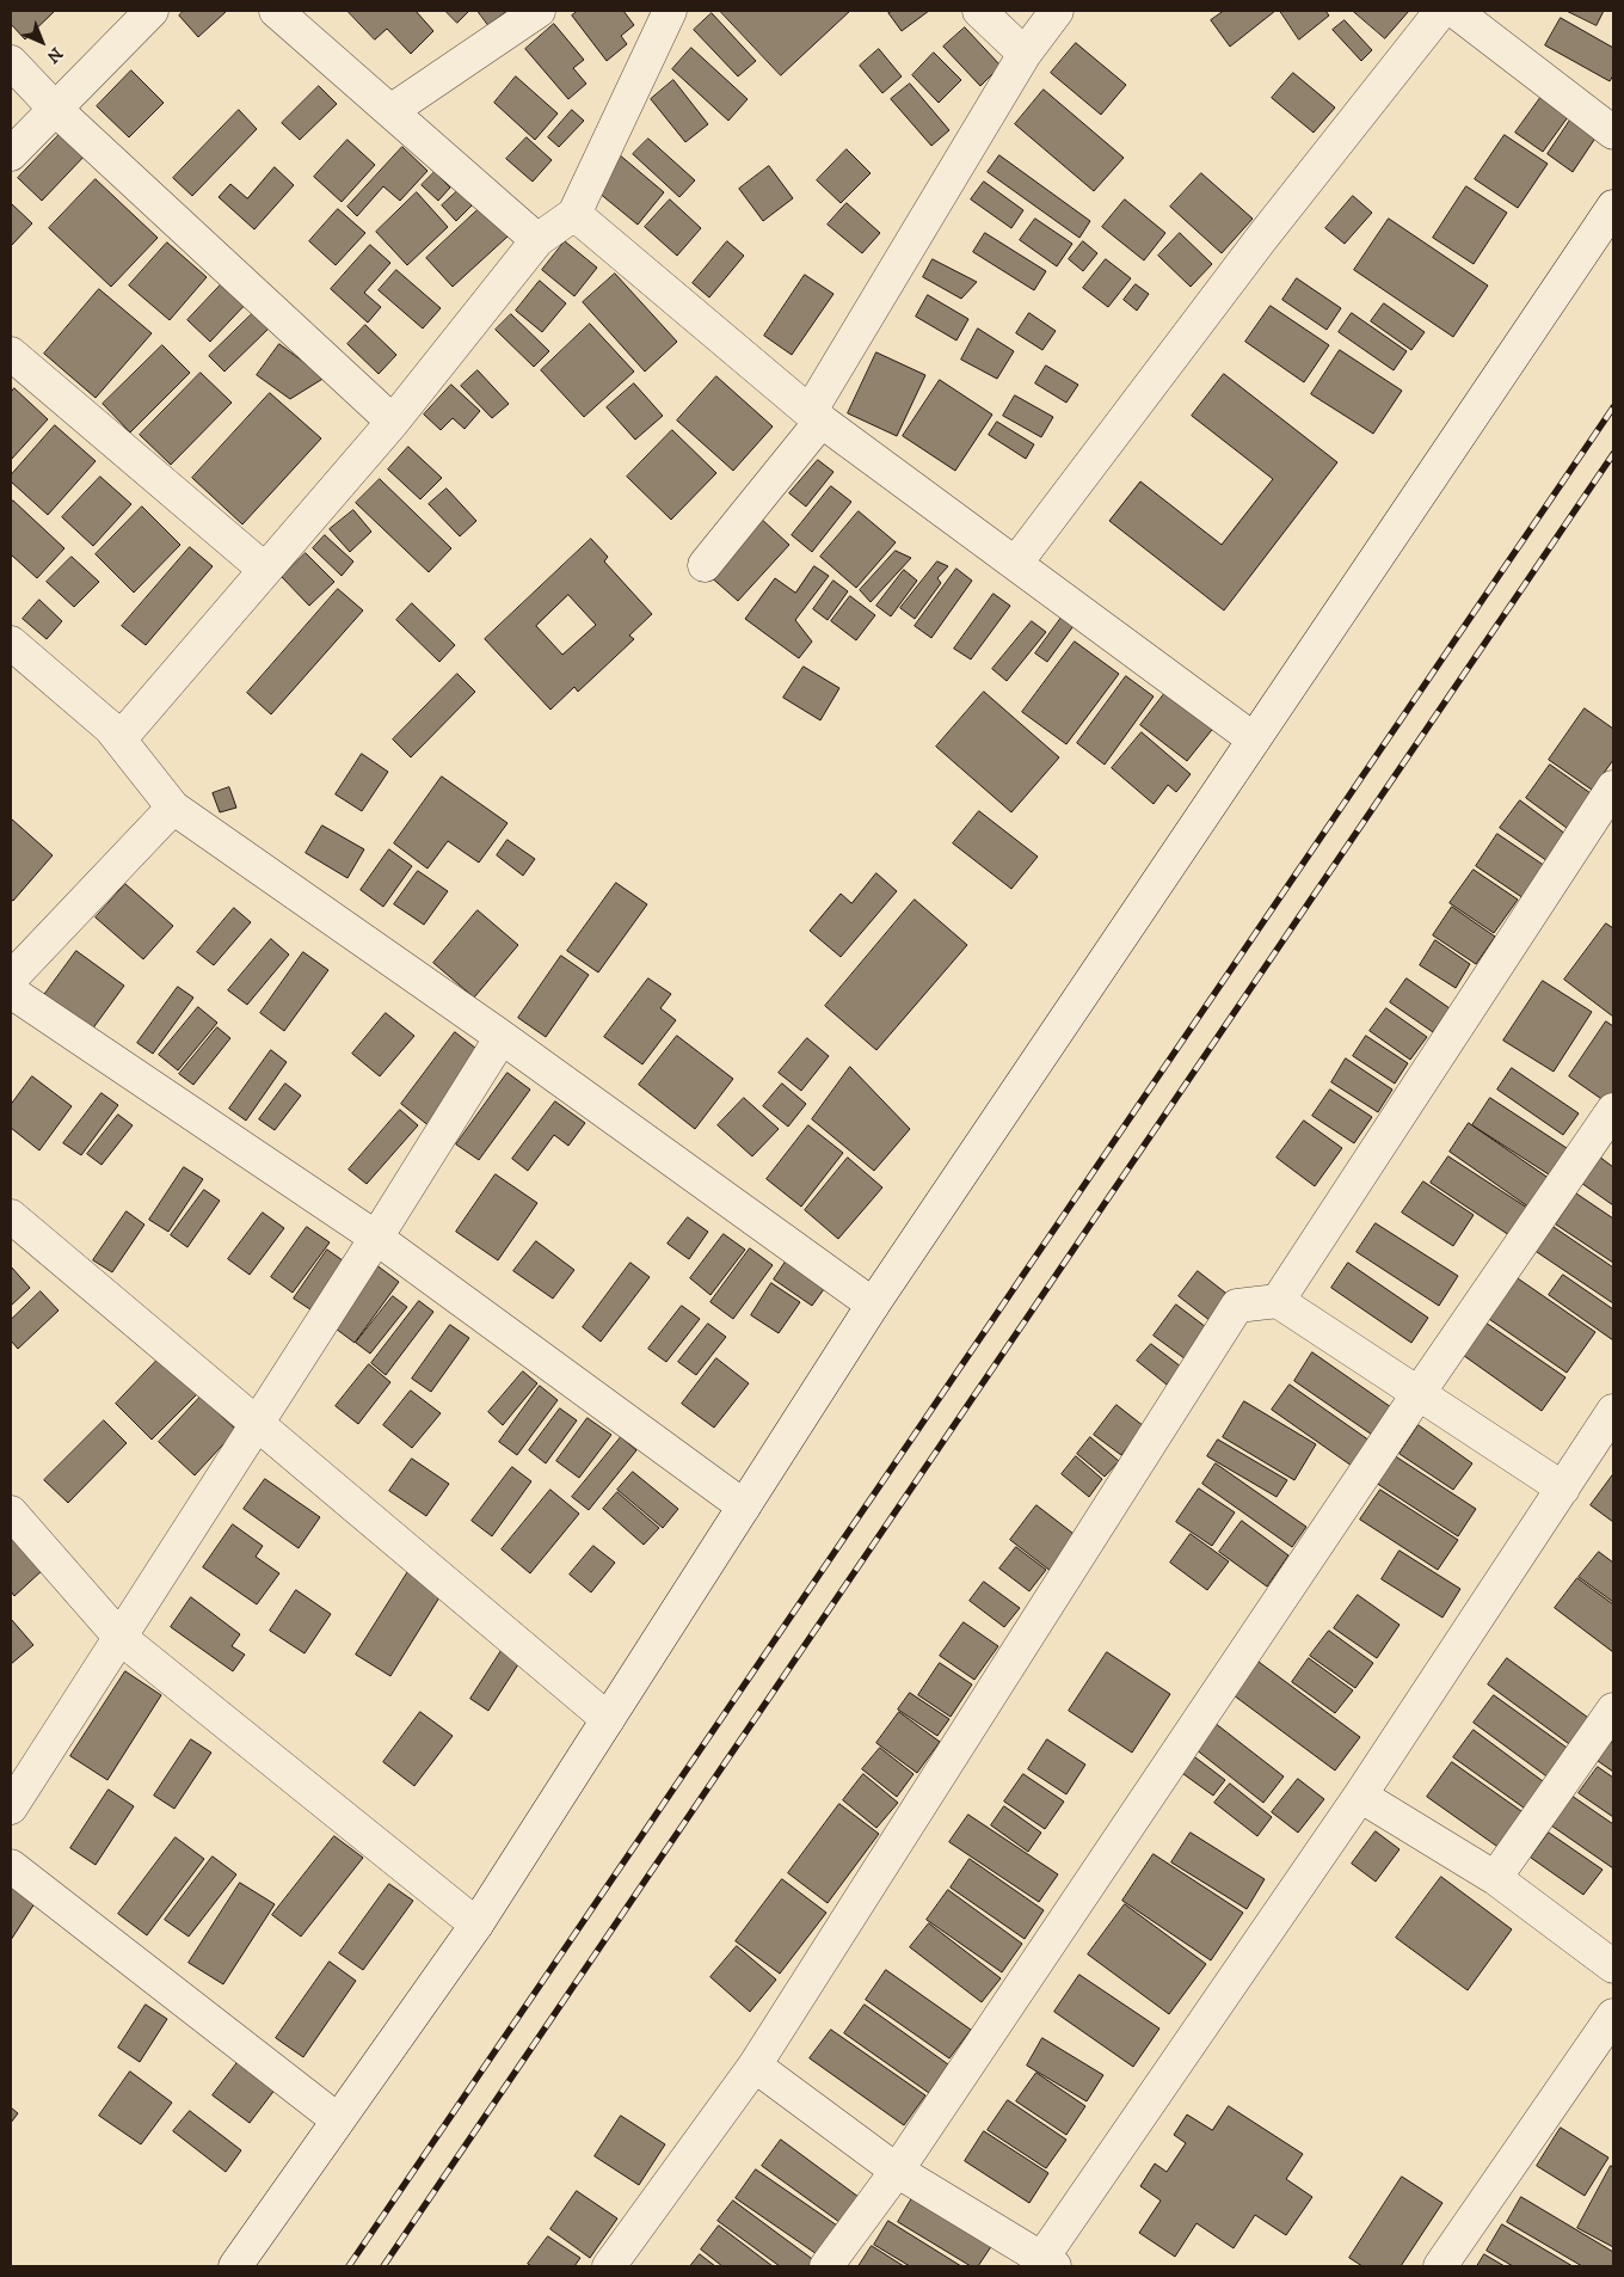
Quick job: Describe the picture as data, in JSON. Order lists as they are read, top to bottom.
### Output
{
  "north": "bottom right"
}
